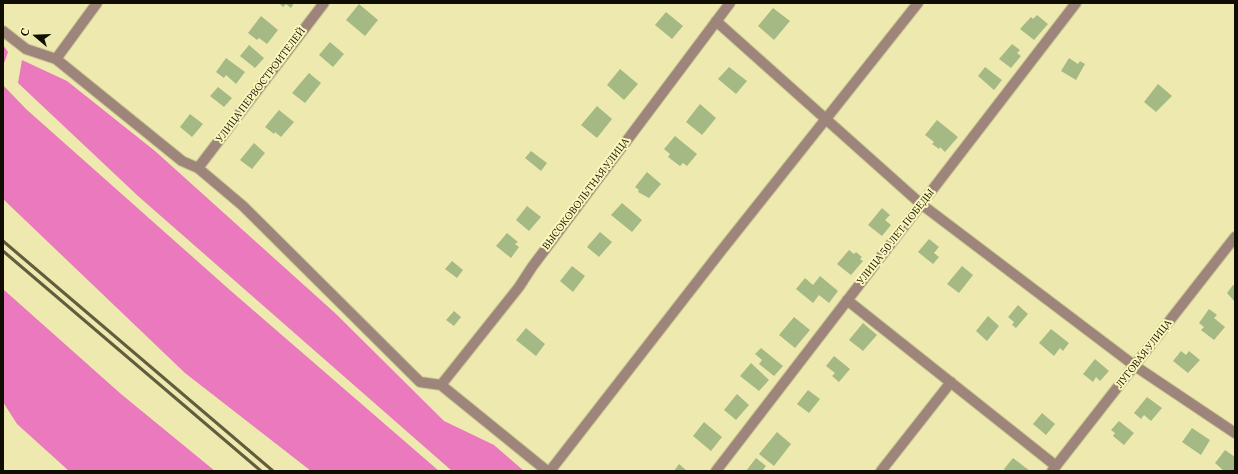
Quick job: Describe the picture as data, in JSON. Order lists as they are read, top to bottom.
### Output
{
  "streets": {
    "street": [
      "УЛИЦА ПЕРВОСТРОИТЕЛЕЙ",
      "ВЫСОКОВОЛЬТНАЯ УЛИЦА",
      "УЛИЦА 50 ЛЕТ ПОБЕДЫ",
      "ЛУГОВАЯ УЛИЦА"
    ]
  },
  "north": "left"
}
